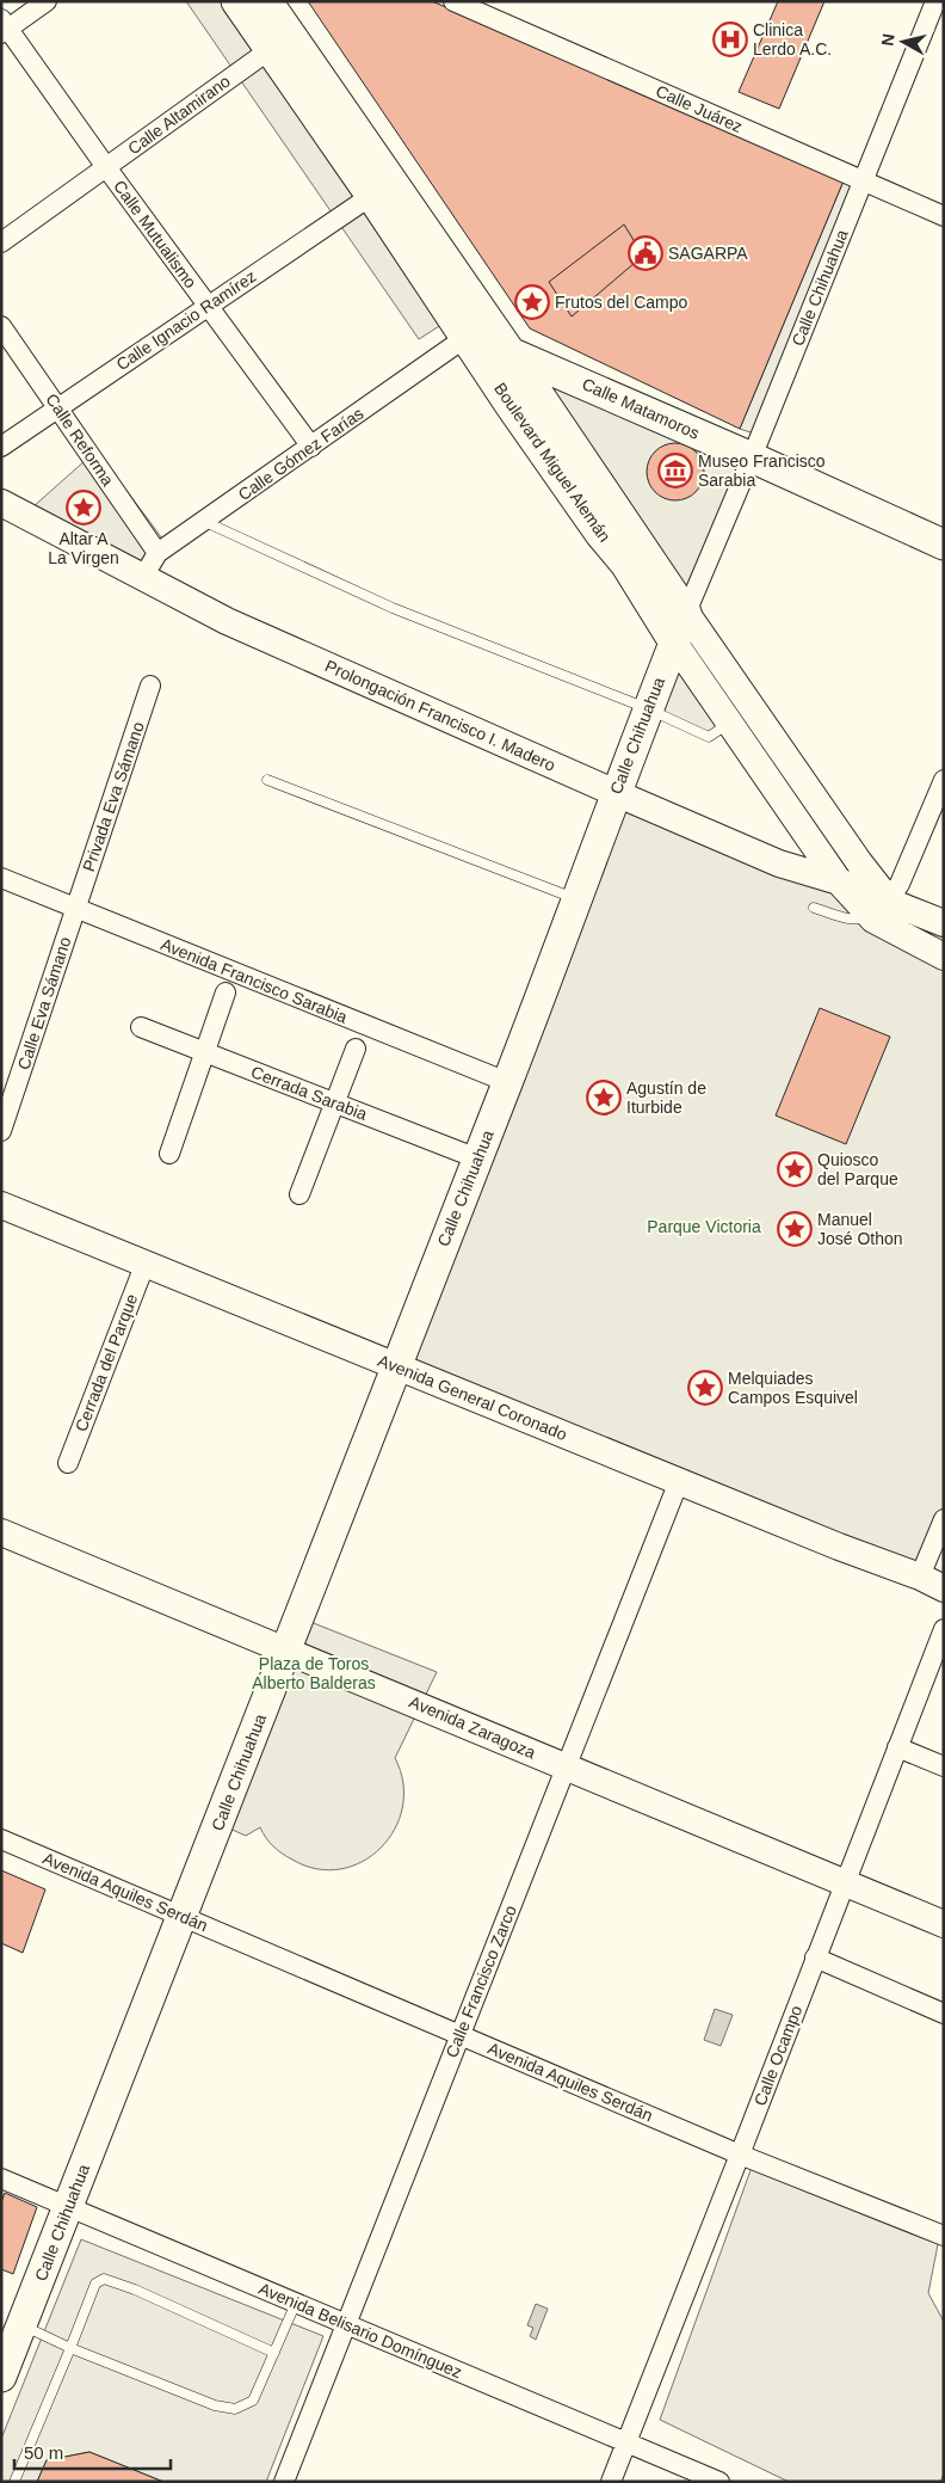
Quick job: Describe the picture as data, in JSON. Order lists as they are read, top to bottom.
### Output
{
  "streets": {
    "main road": ["Calle Chihuahua", "Calle Matamoros", "Boulevard Miguel Alemán"],
    "street": [
      "Calle Juárez",
      "Calle Altamirano",
      "Calle Mutualismo",
      "Calle Ignacio Ramírez",
      "Calle Reforma",
      "Calle Gómez Farías",
      "Prolongación Francisco I. Madero",
      "Privada Eva Sámano",
      "Avenida Francisco Sarabia",
      "Calle Eva Sámano",
      "Cerrada Sarabia",
      "Cerrada del Parque",
      "Avenida General Coronado",
      "Avenida Zaragoza",
      "Avenida Aquiles Serdán",
      "Calle Francisco Zarco",
      "Calle Ocampo",
      "Avenida Belisario Domínguez"
    ]
  },
  "crossings": [
    ["Calle Juárez", "Calle Chihuahua"],
    ["Calle Altamirano", "Calle Mutualismo"],
    ["Calle Altamirano", "Boulevard Miguel Alemán"],
    ["Calle Mutualismo", "Calle Ignacio Ramírez"],
    ["Calle Mutualismo", "Calle Gómez Farías"],
    ["Calle Chihuahua", "Calle Matamoros"],
    ["Calle Chihuahua", "Boulevard Miguel Alemán"],
    ["Calle Chihuahua", "Prolongación Francisco I. Madero"],
    ["Calle Chihuahua", "Avenida Francisco Sarabia"],
    ["Calle Chihuahua", "Cerrada Sarabia"],
    ["Calle Chihuahua", "Avenida General Coronado"],
    ["Calle Chihuahua", "Avenida Zaragoza"],
    ["Calle Chihuahua", "Avenida Aquiles Serdán"],
    ["Calle Chihuahua", "Avenida Belisario Domínguez"],
    ["Calle Ignacio Ramírez", "Calle Reforma"],
    ["Calle Ignacio Ramírez", "Boulevard Miguel Alemán"],
    ["Calle Matamoros", "Calle Gómez Farías"],
    ["Calle Matamoros", "Boulevard Miguel Alemán"],
    ["Calle Reforma", "Calle Gómez Farías"],
    ["Calle Gómez Farías", "Boulevard Miguel Alemán"],
    ["Calle Gómez Farías", "Prolongación Francisco I. Madero"],
    ["Boulevard Miguel Alemán", "Prolongación Francisco I. Madero"],
    ["Privada Eva Sámano", "Avenida Francisco Sarabia"],
    ["Privada Eva Sámano", "Calle Eva Sámano"],
    ["Avenida Francisco Sarabia", "Calle Eva Sámano"],
    ["Cerrada del Parque", "Avenida General Coronado"],
    ["Avenida General Coronado", "Calle Francisco Zarco"],
    ["Avenida Zaragoza", "Calle Francisco Zarco"],
    ["Avenida Zaragoza", "Calle Ocampo"],
    ["Avenida Aquiles Serdán", "Calle Francisco Zarco"],
    ["Avenida Aquiles Serdán", "Calle Ocampo"],
    ["Calle Francisco Zarco", "Avenida Belisario Domínguez"],
    ["Calle Ocampo", "Avenida Belisario Domínguez"]
  ],
  "parks": ["Parque Victoria", "Plaza de Toros Alberto Balderas"],
  "places": {
    "hospital": ["Clinica Lerdo A.C."],
    "public building": ["SAGARPA"],
    "place": [
      "Frutos del Campo",
      "Altar A La Virgen",
      "Agustín de Iturbide",
      "Quiosco del Parque",
      "Manuel José Othon",
      "Melquiades Campos Esquivel"
    ],
    "museum": ["Museo Francisco Sarabia"]
  },
  "scale_bar": "50 m",
  "north": "left"
}
